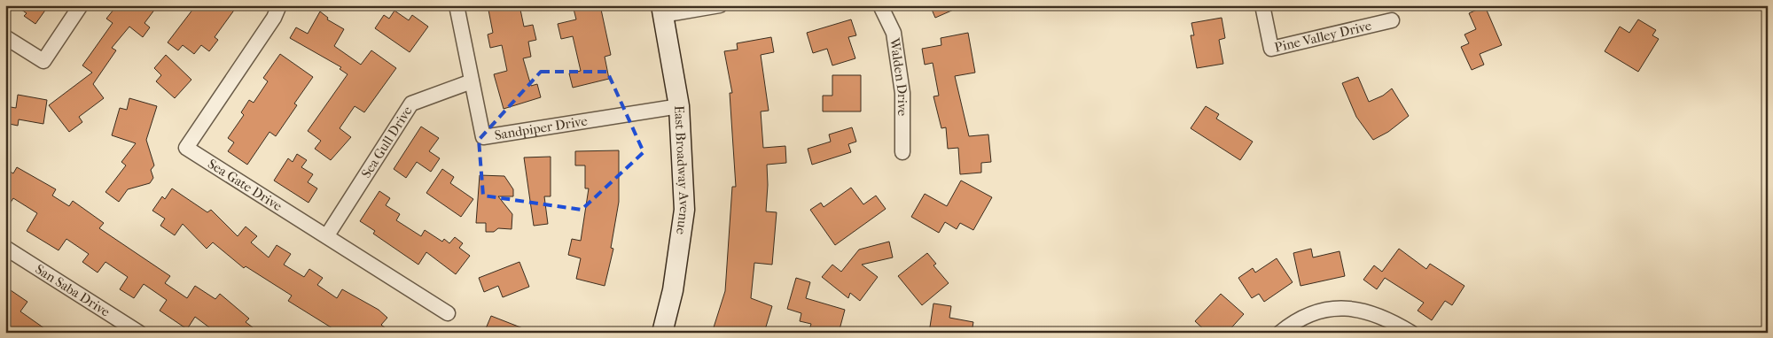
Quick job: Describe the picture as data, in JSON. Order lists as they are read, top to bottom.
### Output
{
  "streets": {
    "street": [
      "Pine Valley Drive",
      "Walden Drive",
      "Sandpiper Drive",
      "Sea Gull Drive",
      "East Broadway Avenue",
      "Sea Gate Drive",
      "San Saba Drive"
    ]
  },
  "crossings": [
    ["Sandpiper Drive", "Sea Gull Drive"],
    ["Sandpiper Drive", "East Broadway Avenue"],
    ["Sea Gull Drive", "Sea Gate Drive"]
  ]
}
